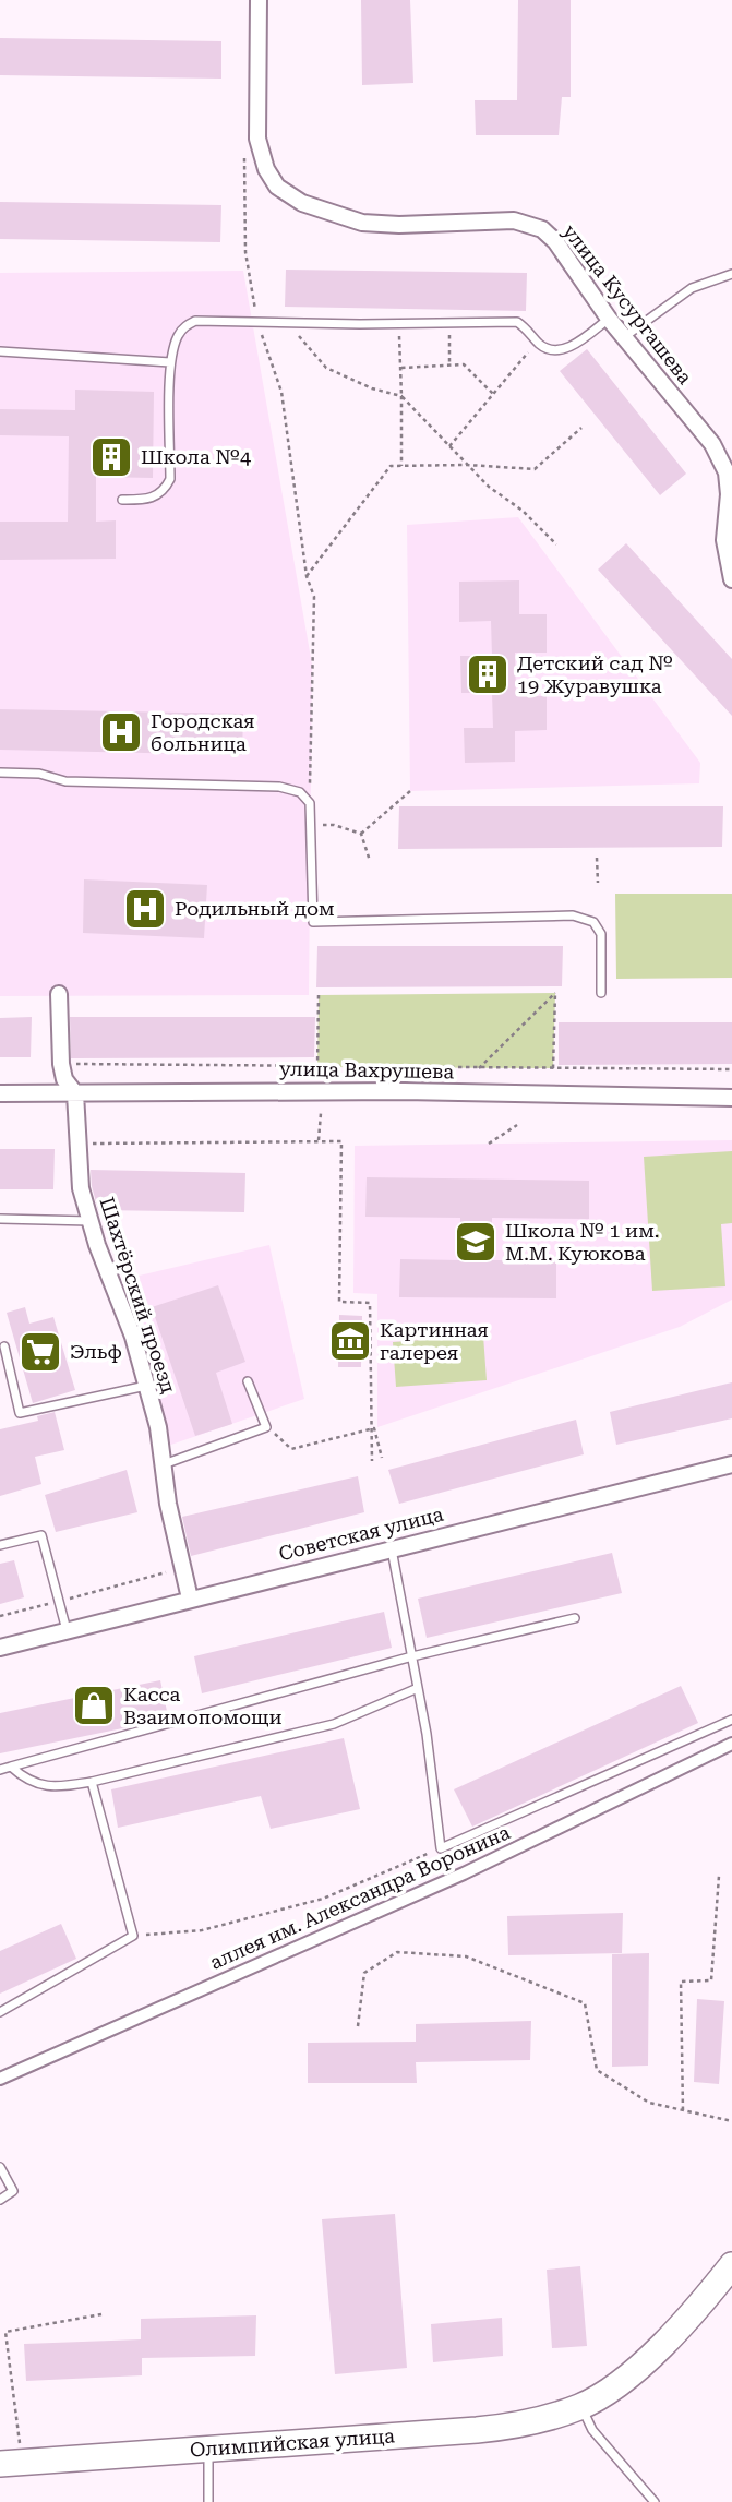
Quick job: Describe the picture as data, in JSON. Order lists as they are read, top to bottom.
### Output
{
  "streets": {
    "main road": ["Олимпийская улица"],
    "street": [
      "улица Кусургашева",
      "улица Вахрушева",
      "Шахтёрский проезд",
      "Советская улица",
      "аллея им. Александра Воронина"
    ]
  },
  "crossings": [
    ["улица Вахрушева", "Шахтёрский проезд"],
    ["Шахтёрский проезд", "Советская улица"]
  ],
  "places": {
    "building": ["Школа №4", "Детский сад № 19 Журавушка"],
    "hospital": ["Городская больница", "Родильный дом"],
    "school or university": ["Школа № 1 им. М.М. Куюкова"],
    "museum": ["Картинная галерея"],
    "supermarket": ["Эльф"],
    "shop": ["Касса Взаимопомощи"]
  }
}
